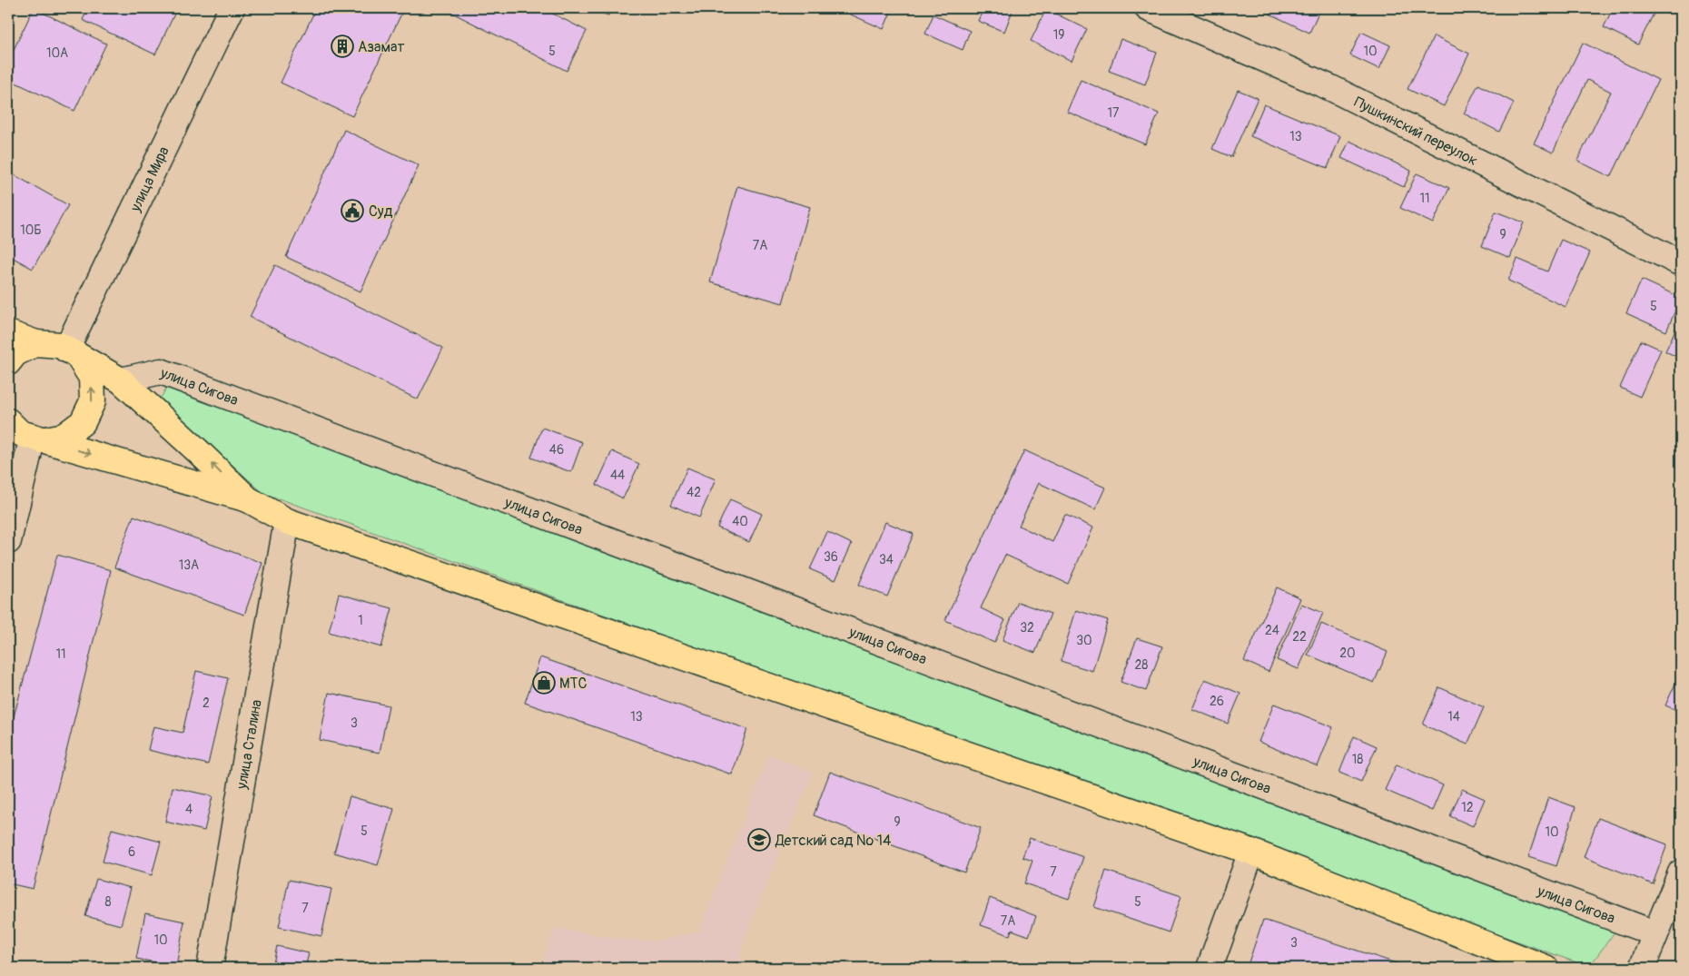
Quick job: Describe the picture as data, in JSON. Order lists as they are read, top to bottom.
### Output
{
  "streets": {
    "street": [
      "Пушкинский переулок",
      "улица Мира",
      "улица Сигова",
      "улица Сталина"
    ]
  },
  "places": {
    "building": ["Азамат"],
    "public building": ["Суд"],
    "shop": ["МТС"],
    "school or university": ["Детский сад № 14"]
  },
  "house_numbers": [
    "19",
    "5",
    "10",
    "10А",
    "17",
    "13",
    "11",
    "10Б",
    "9",
    "7А",
    "5",
    "46",
    "44",
    "42",
    "40",
    "36",
    "34",
    "13А",
    "1",
    "32",
    "24",
    "22",
    "30",
    "20",
    "11",
    "28",
    "26",
    "2",
    "13",
    "14",
    "3",
    "18",
    "12",
    "4",
    "9",
    "5",
    "10",
    "6",
    "7",
    "8",
    "5",
    "7",
    "7А",
    "10",
    "3"
  ]
}
